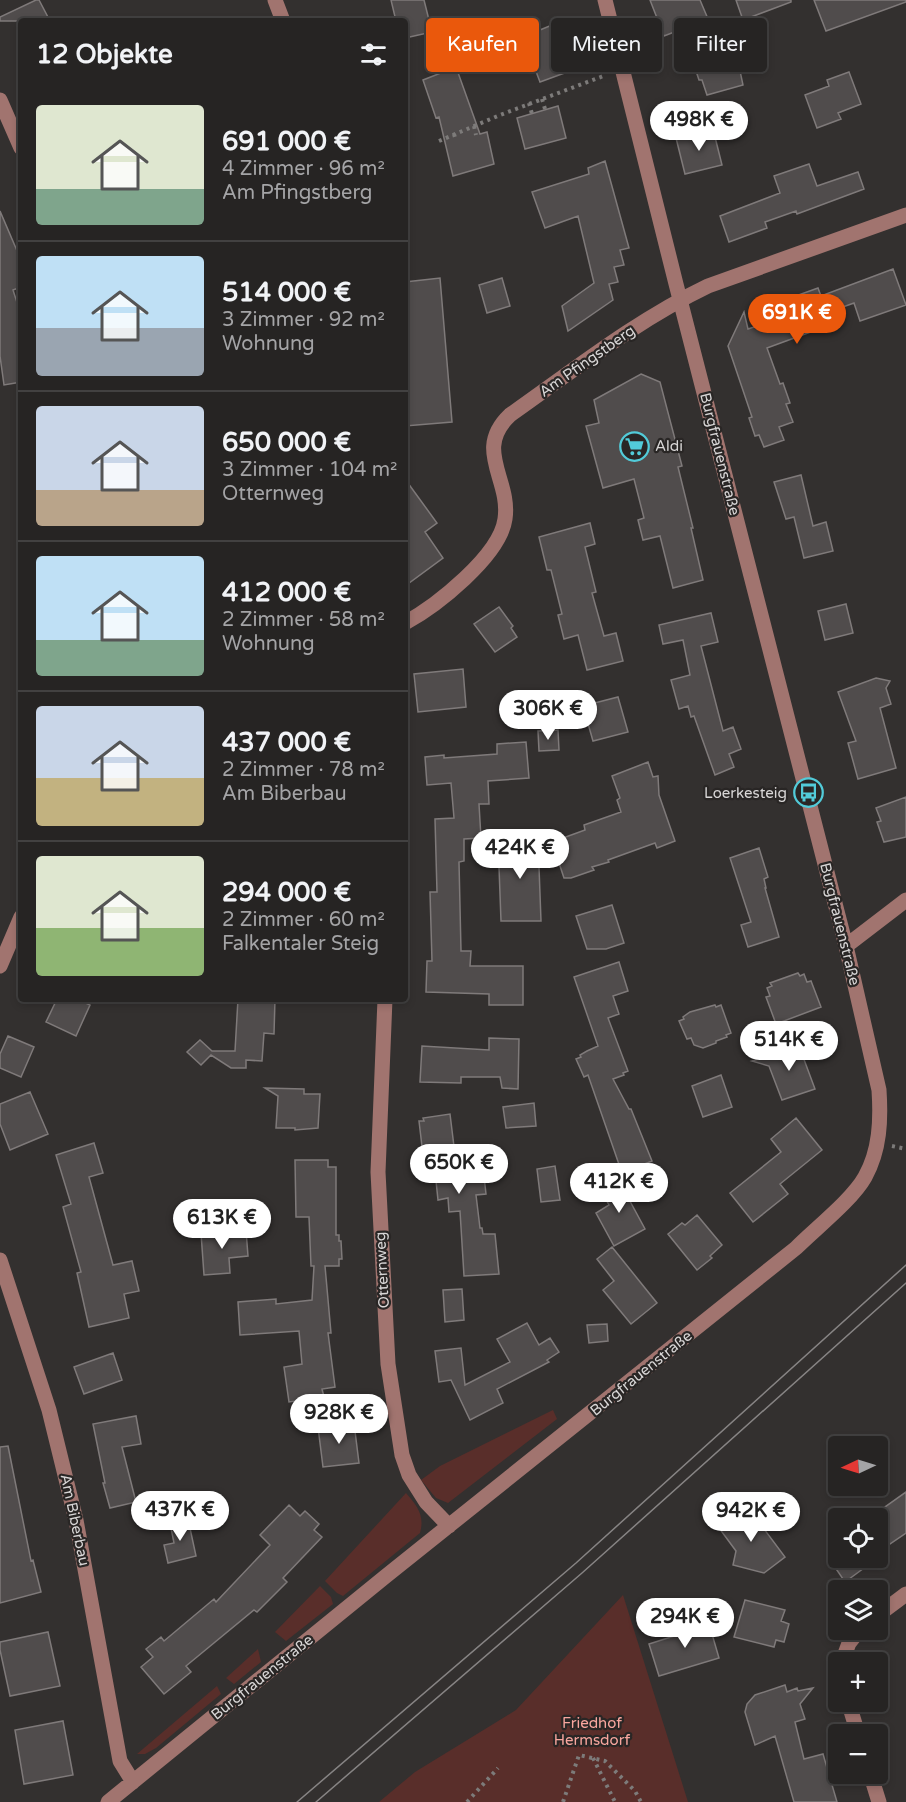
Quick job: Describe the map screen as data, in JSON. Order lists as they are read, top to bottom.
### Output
{
  "streets": {
    "street": [
      "Am Pfingstberg",
      "Burgfrauenstraße",
      "Otternweg",
      "Am Biberbau"
    ]
  },
  "crossings": [
    ["Am Pfingstberg", "Burgfrauenstraße"],
    ["Burgfrauenstraße", "Otternweg"],
    ["Burgfrauenstraße", "Am Biberbau"]
  ],
  "parks": ["Friedhof Hermsdorf"],
  "places": {
    "supermarket": ["Aldi"],
    "bus stop": ["Loerkesteig"]
  },
  "north": "left",
  "page": {
    "chip": ["Kaufen", "Mieten", "Filter"],
    "heading": "12 Objekte",
    "list": [
      {
        "name": "691 000 €",
        "note": "4 Zimmer · 96 m² · Am Pfingstberg"
      },
      {
        "name": "514 000 €",
        "note": "3 Zimmer · 92 m² · Wohnung"
      },
      {
        "name": "650 000 €",
        "note": "3 Zimmer · 104 m² · Otternweg"
      },
      {
        "name": "412 000 €",
        "note": "2 Zimmer · 58 m² · Wohnung"
      },
      {
        "name": "437 000 €",
        "note": "2 Zimmer · 78 m² · Am Biberbau"
      },
      {
        "name": "294 000 €",
        "note": "2 Zimmer · 60 m² · Falkentaler Steig"
      }
    ],
    "price": [
      "498K €",
      "691K €",
      "306K €",
      "424K €",
      "514K €",
      "650K €",
      "412K €",
      "613K €",
      "928K €",
      "437K €",
      "942K €",
      "294K €"
    ],
    "map_buttons": ["+", "−"]
  }
}
